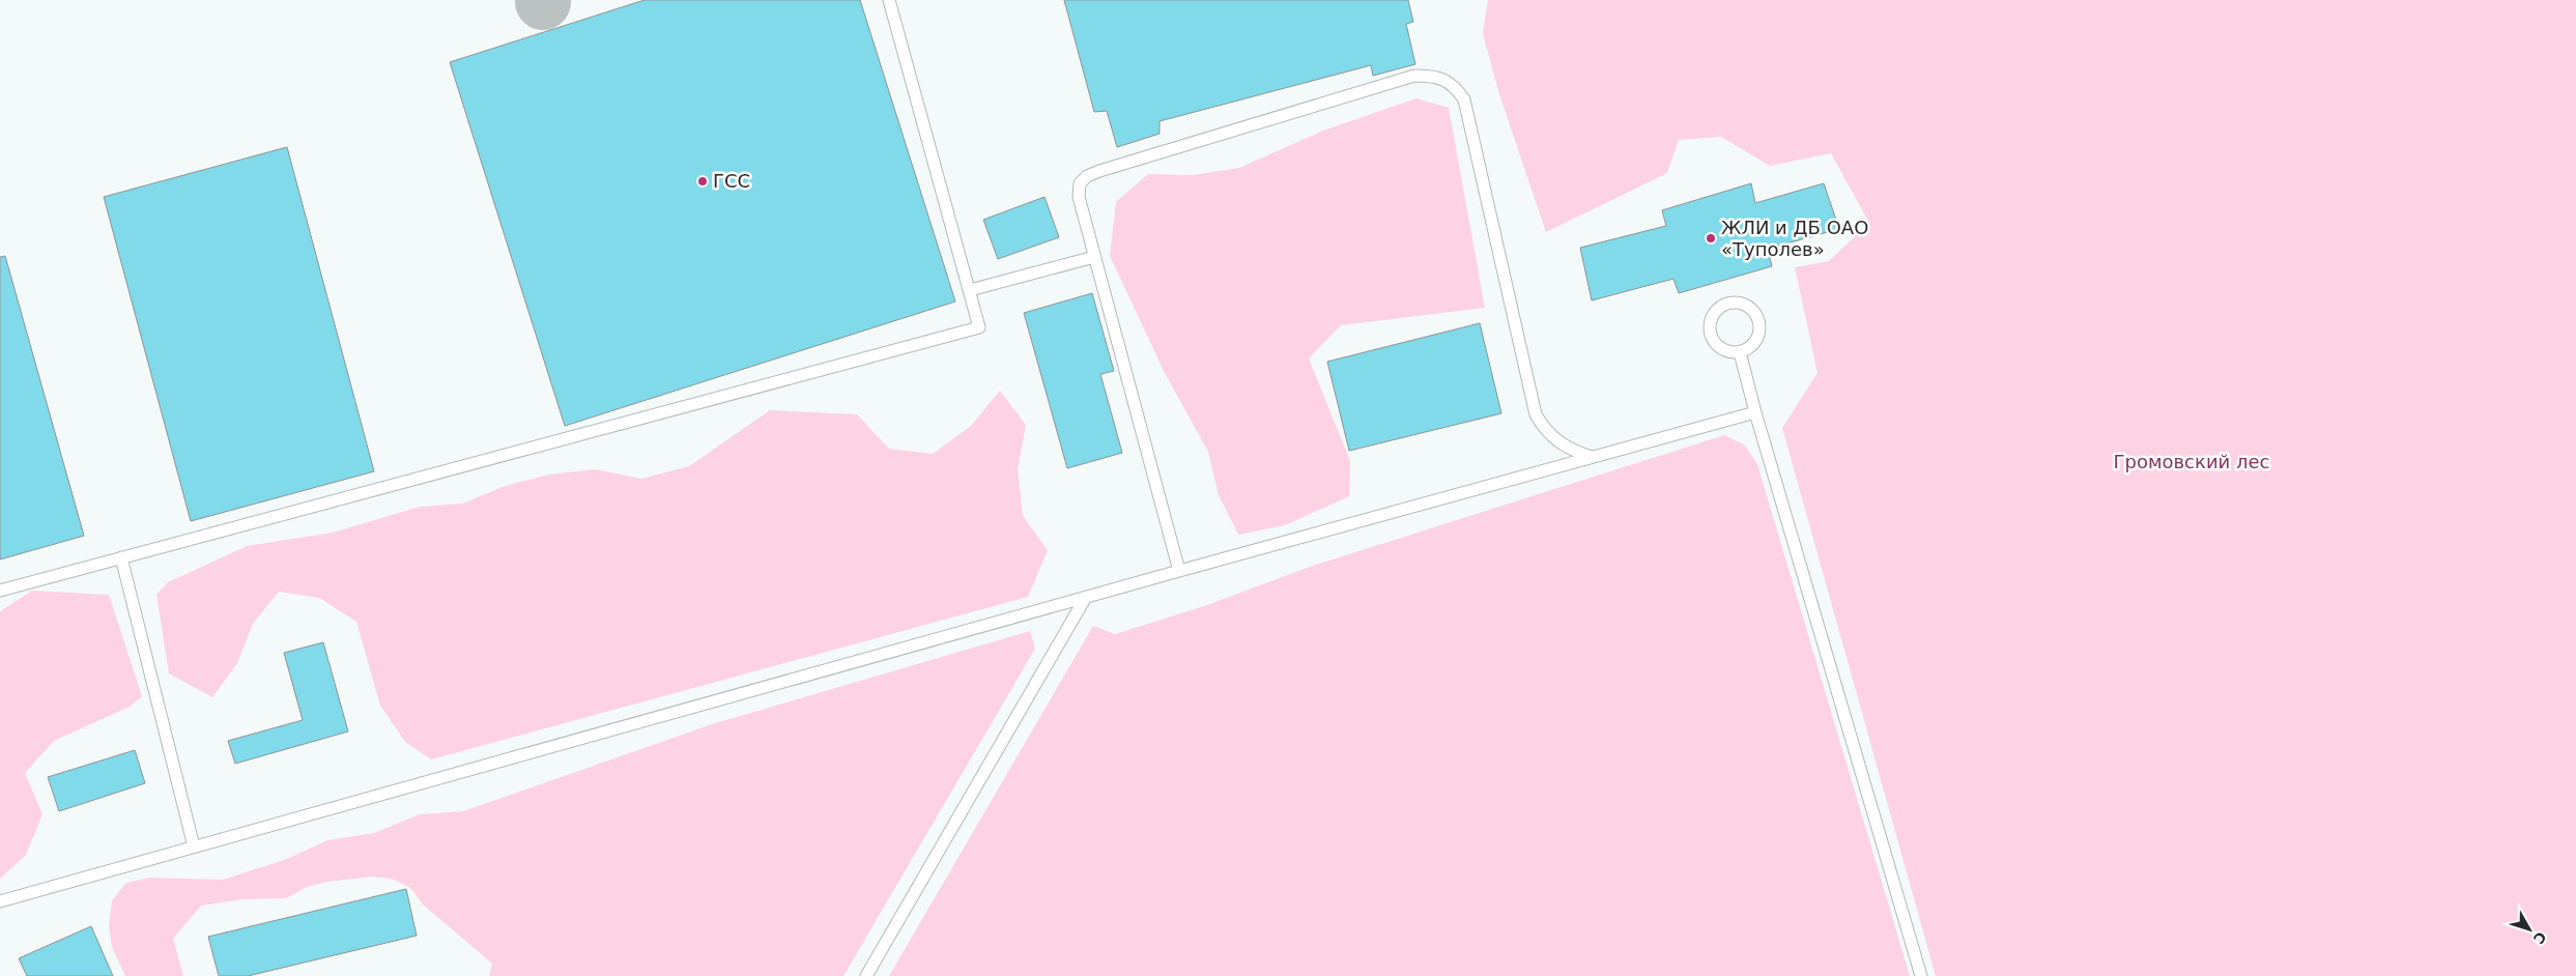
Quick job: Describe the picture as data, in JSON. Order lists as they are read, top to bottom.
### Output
{
  "parks": ["Громовский лес"],
  "places": ["ГСС", "ЖЛИ и ДБ ОАО «Туполев»"],
  "north": "bottom right"
}
